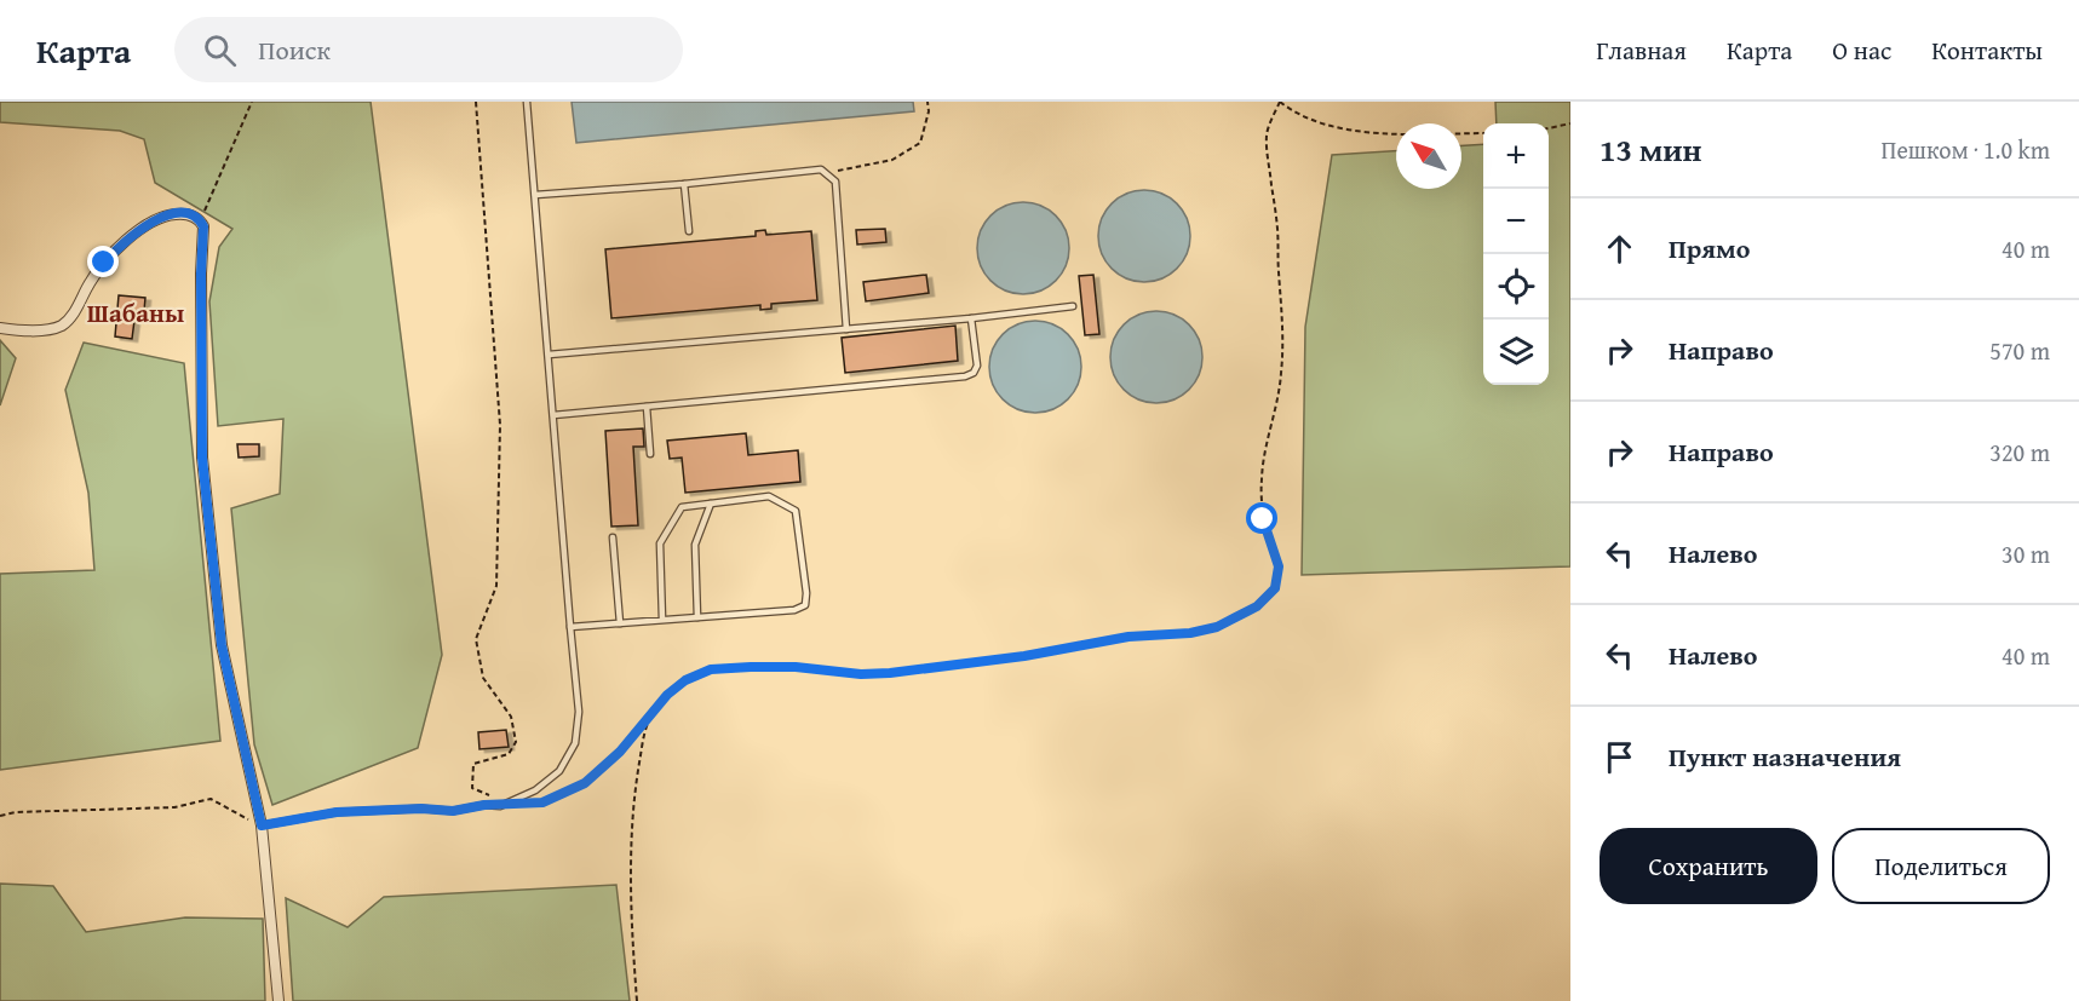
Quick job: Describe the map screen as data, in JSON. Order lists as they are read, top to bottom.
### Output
{
  "districts": ["Шабаны"],
  "north": "top left",
  "page": {
    "header": "Карта",
    "search": "Поиск",
    "nav": [
      "Главная",
      "Карта",
      "О нас",
      "Контакты"
    ],
    "heading": ["13 мин", "Пешком · 1.0 km"],
    "map_buttons": ["+", "−"],
    "list": [
      ["Прямо", "40 m"],
      ["Направо", "570 m"],
      ["Направо", "320 m"],
      ["Налево", "30 m"],
      ["Налево", "40 m"],
      "Пункт назначения"
    ],
    "buttons": ["Сохранить", "Поделиться"]
  }
}
